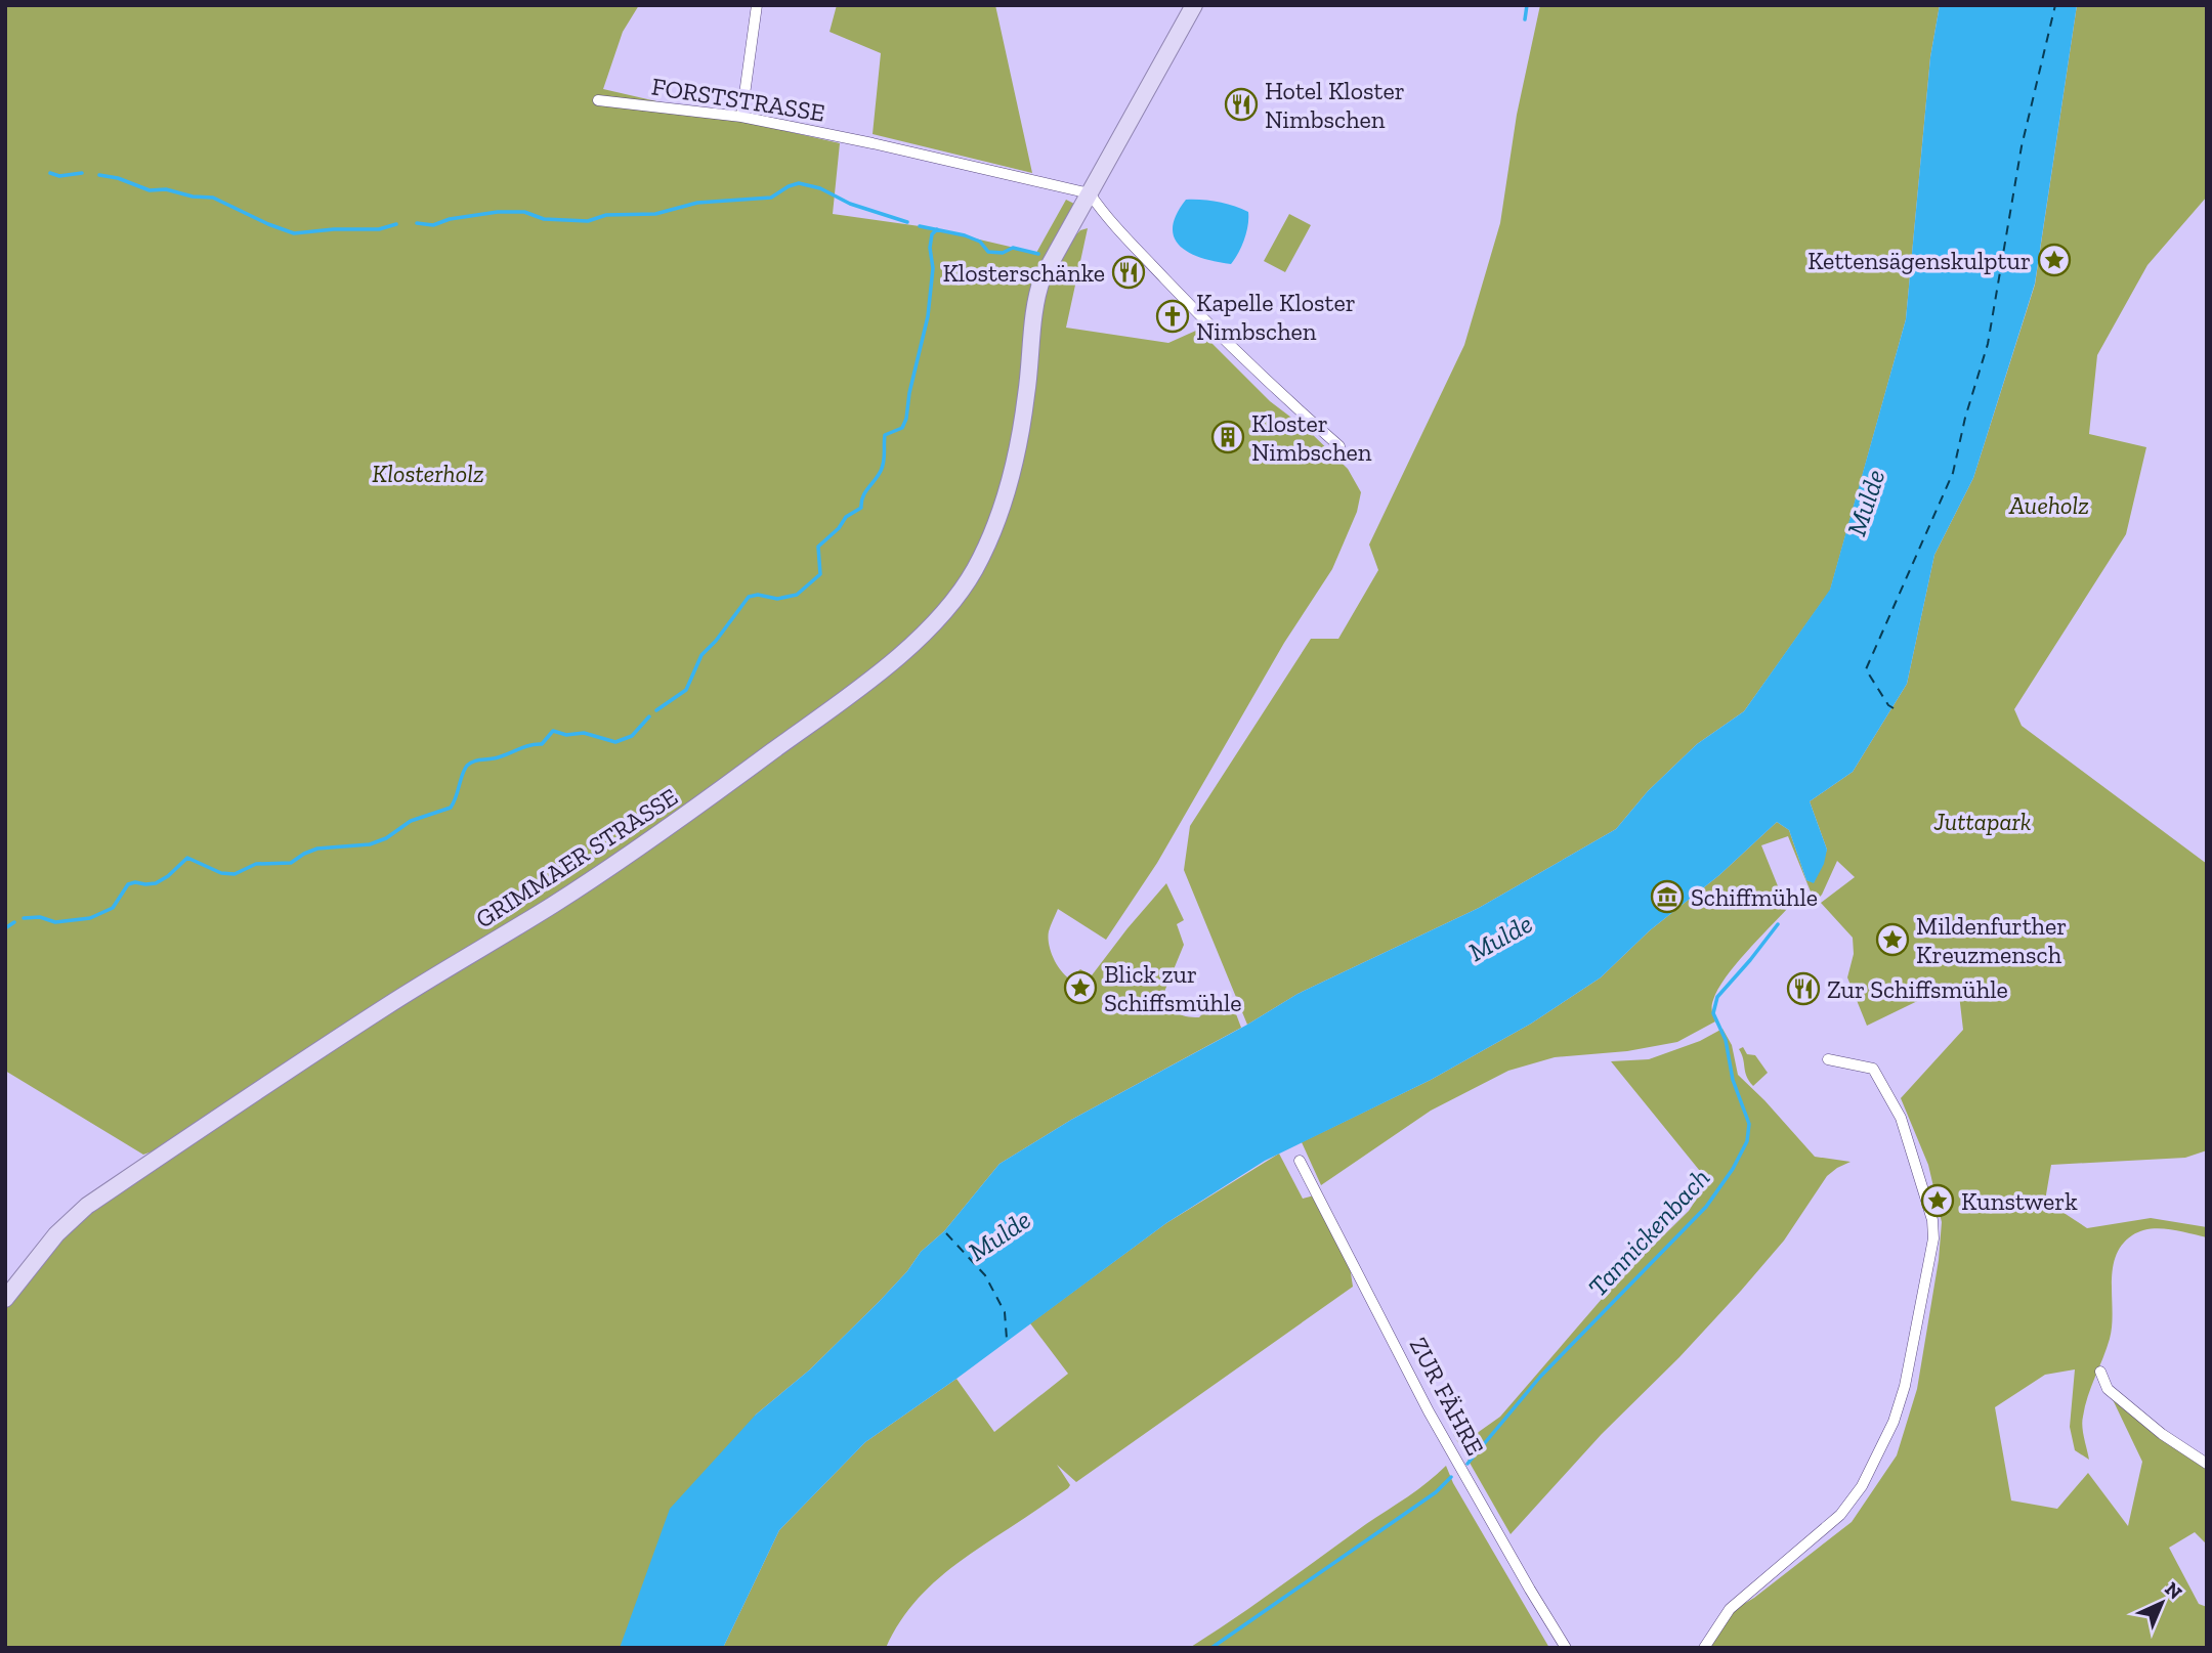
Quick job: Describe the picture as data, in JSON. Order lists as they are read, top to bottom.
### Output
{
  "streets": {
    "main road": ["GRIMMAER STRASSE"],
    "street": ["FORSTSTRASSE", "ZUR FÄHRE"]
  },
  "crossings": [
    ["FORSTSTRASSE", "GRIMMAER STRASSE"]
  ],
  "water": ["Mulde", "Tannickenbach"],
  "parks": ["Klosterholz", "Aueholz", "Juttapark"],
  "places": {
    "restaurant": ["Hotel Kloster Nimbschen", "Klosterschänke", "Zur Schiffsmühle"],
    "place": [
      "Kettensägenskulptur",
      "Mildenfurther Kreuzmensch",
      "Blick zur Schiffsmühle",
      "Kunstwerk"
    ],
    "church": ["Kapelle Kloster Nimbschen"],
    "building": ["Kloster Nimbschen"],
    "museum": ["Schiffmühle"]
  },
  "north": "top right"
}
